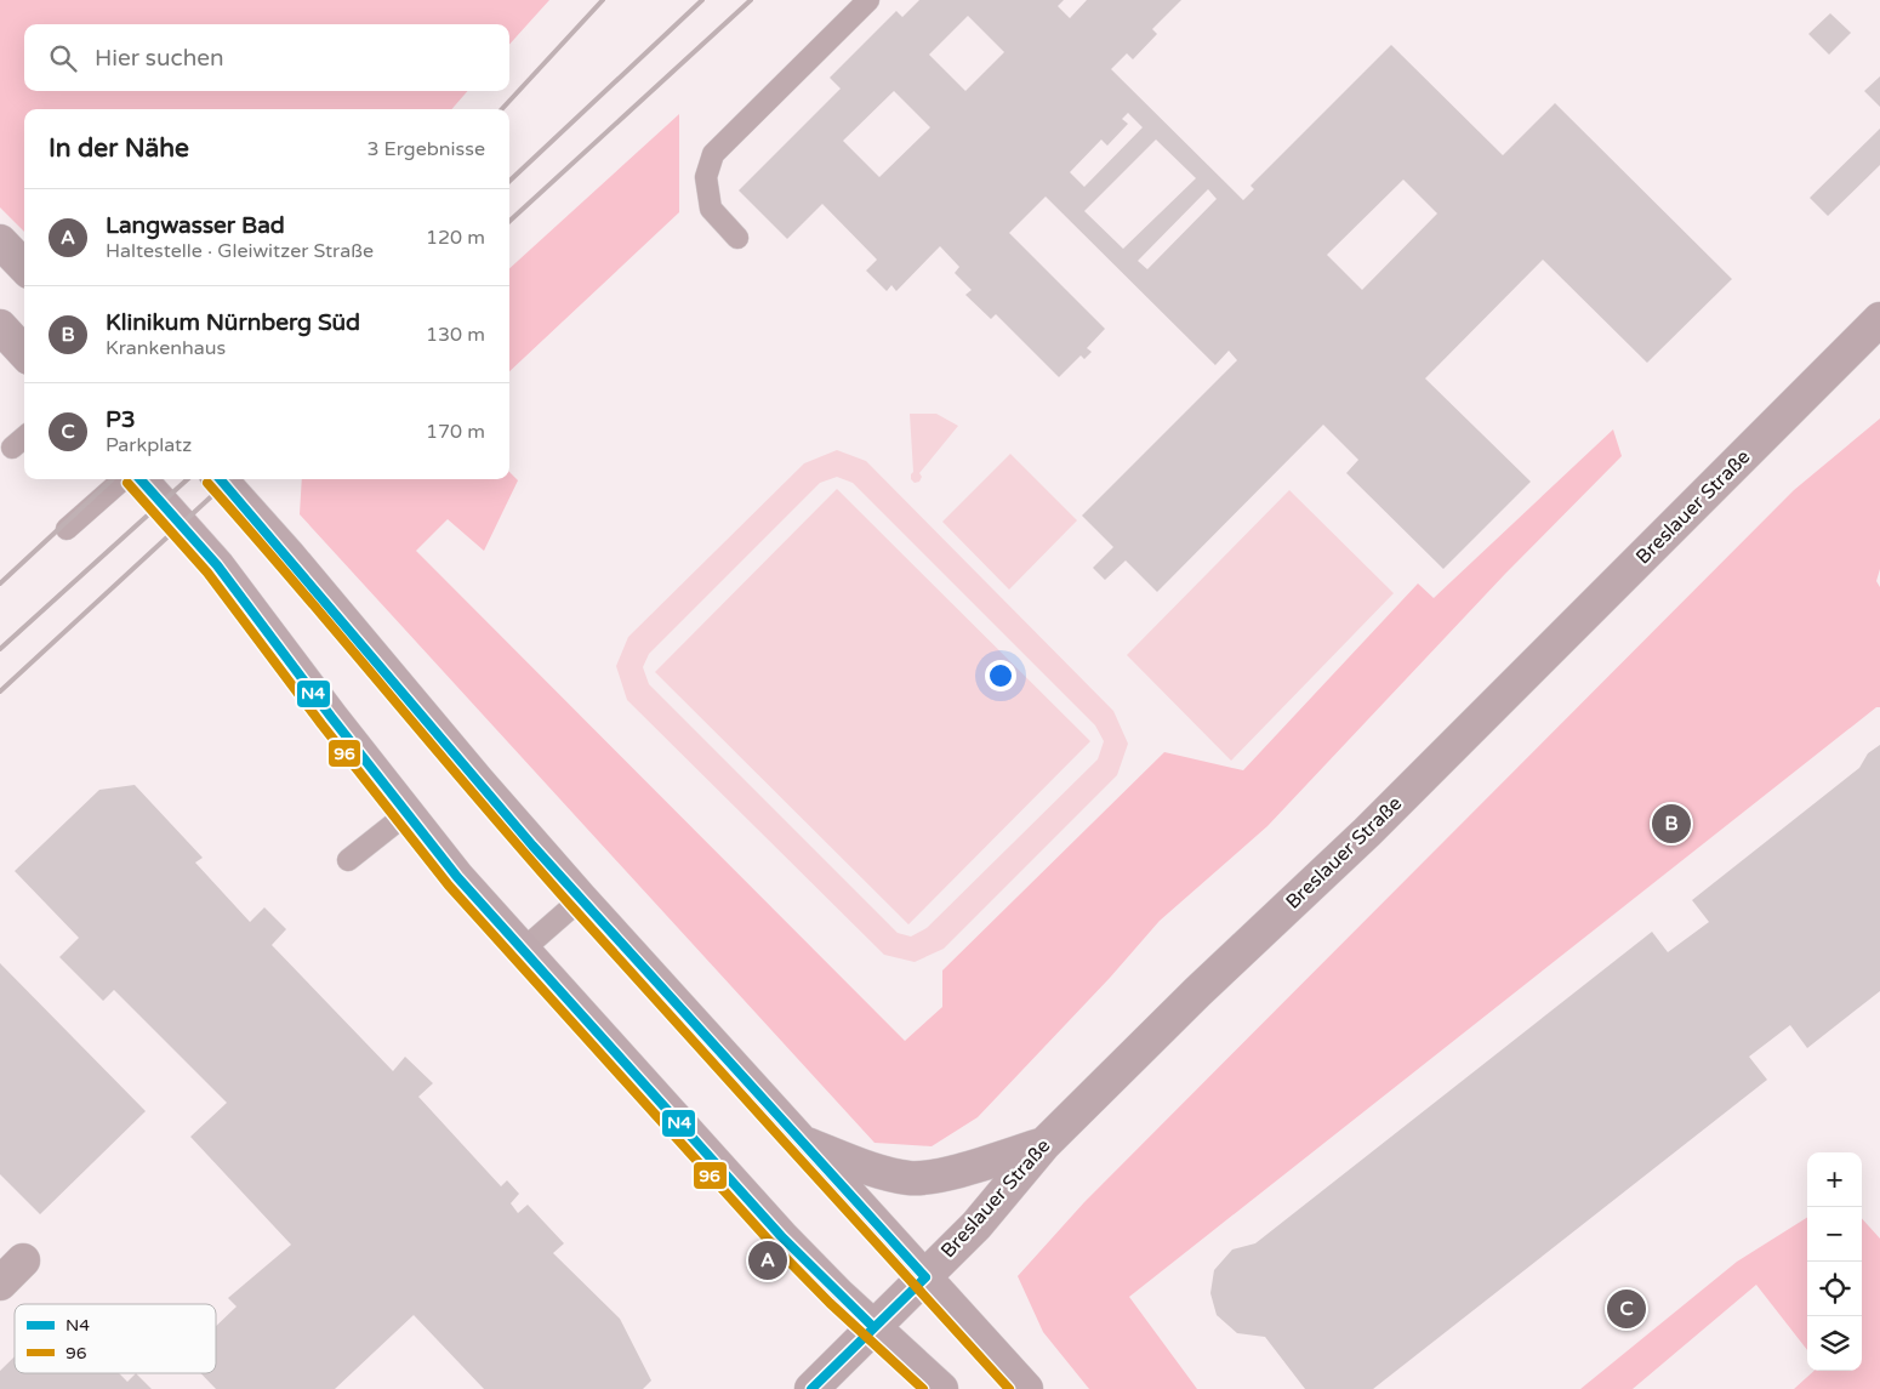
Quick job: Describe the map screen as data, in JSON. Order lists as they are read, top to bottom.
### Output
{
  "streets": {
    "main road": ["Breslauer Straße"]
  },
  "lines": ["transit line N4", "transit line 96"],
  "legend": ["N4", "96"],
  "page": {
    "search": "Hier suchen",
    "heading": ["In der Nähe", "3 Ergebnisse"],
    "list": [
      {
        "mark": "A",
        "name": "Langwasser Bad",
        "note": "Haltestelle · Gleiwitzer Straße",
        "value": "120 m"
      },
      {
        "mark": "B",
        "name": "Klinikum Nürnberg Süd",
        "note": "Krankenhaus",
        "value": "130 m"
      },
      {
        "mark": "C",
        "name": "P3",
        "note": "Parkplatz",
        "value": "170 m"
      }
    ],
    "pins": ["B", "A", "C"],
    "map_buttons": ["+", "−"]
  }
}
